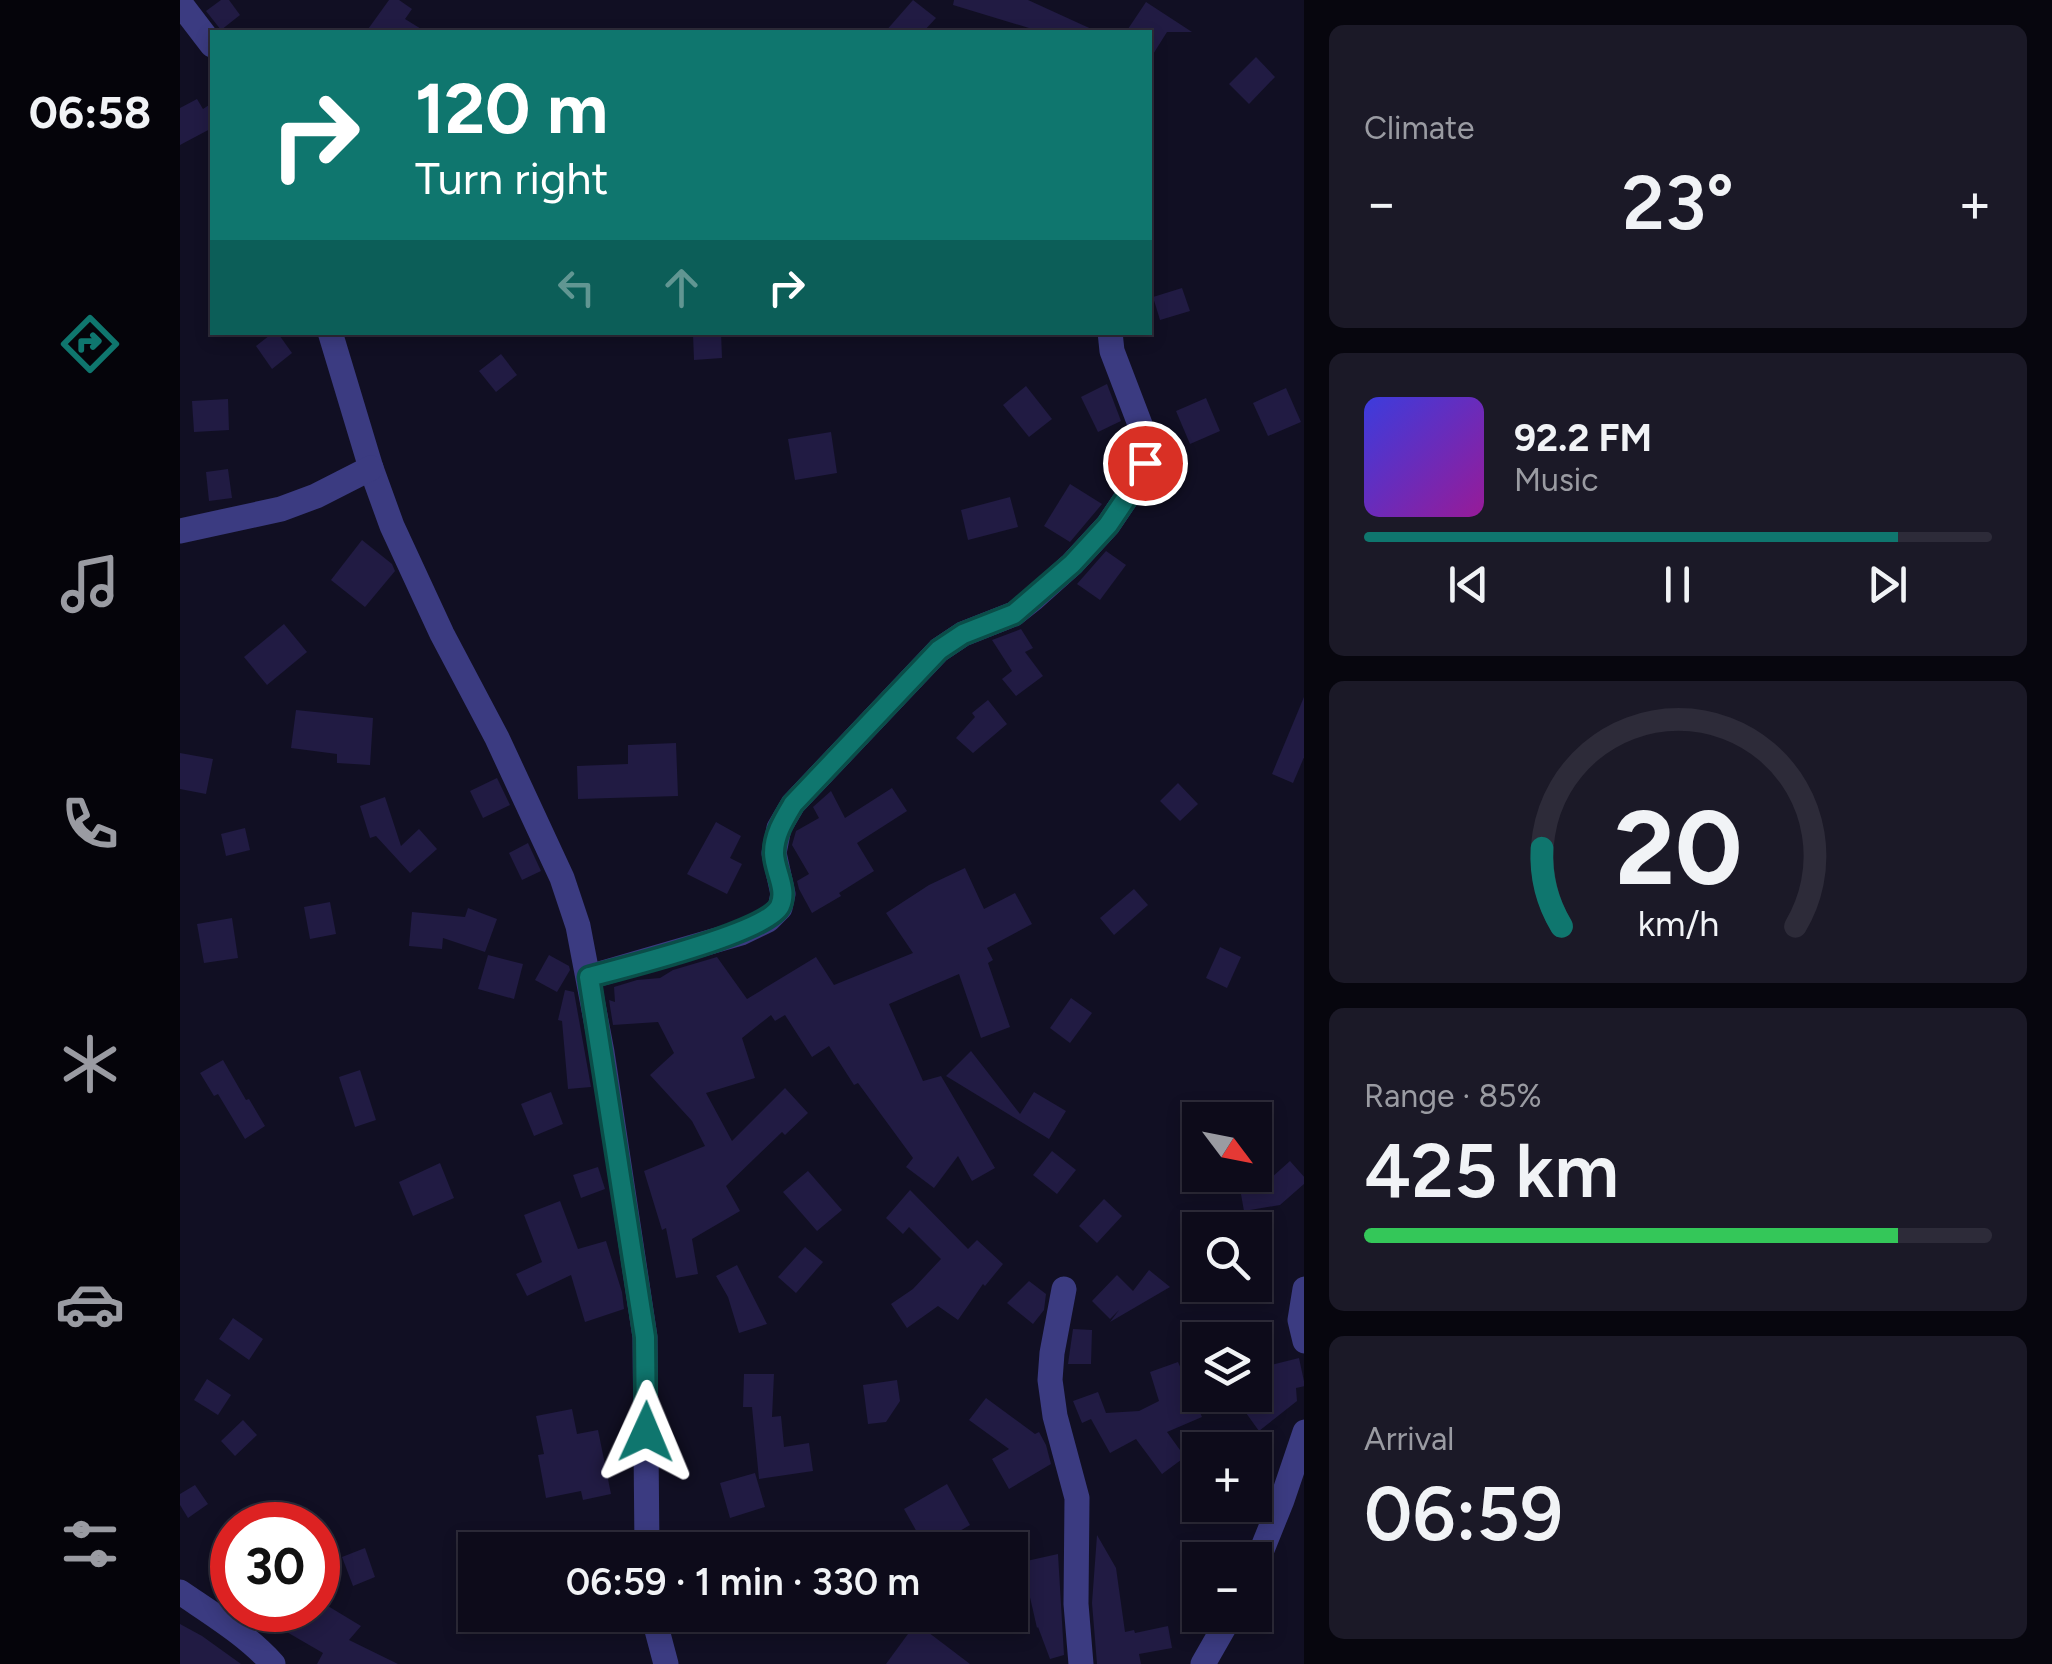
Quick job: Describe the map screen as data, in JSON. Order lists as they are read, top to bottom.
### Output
{
  "north": "bottom right",
  "page": {
    "tabs": "06:58",
    "tile": [
      "Climate",
      ["Range · 85%", "425 km"],
      ["Arrival", "06:59"]
    ],
    "turn": ["120 m", "Turn right"],
    "heat": ["−", "23°", "+"],
    "song": ["92.2 FM", "Music"],
    "map_buttons": ["+", "−"],
    "limit": "30",
    "trip": "06:59 · 1 min · 330 m",
    "gauge": ["20", "km/h"]
  }
}
